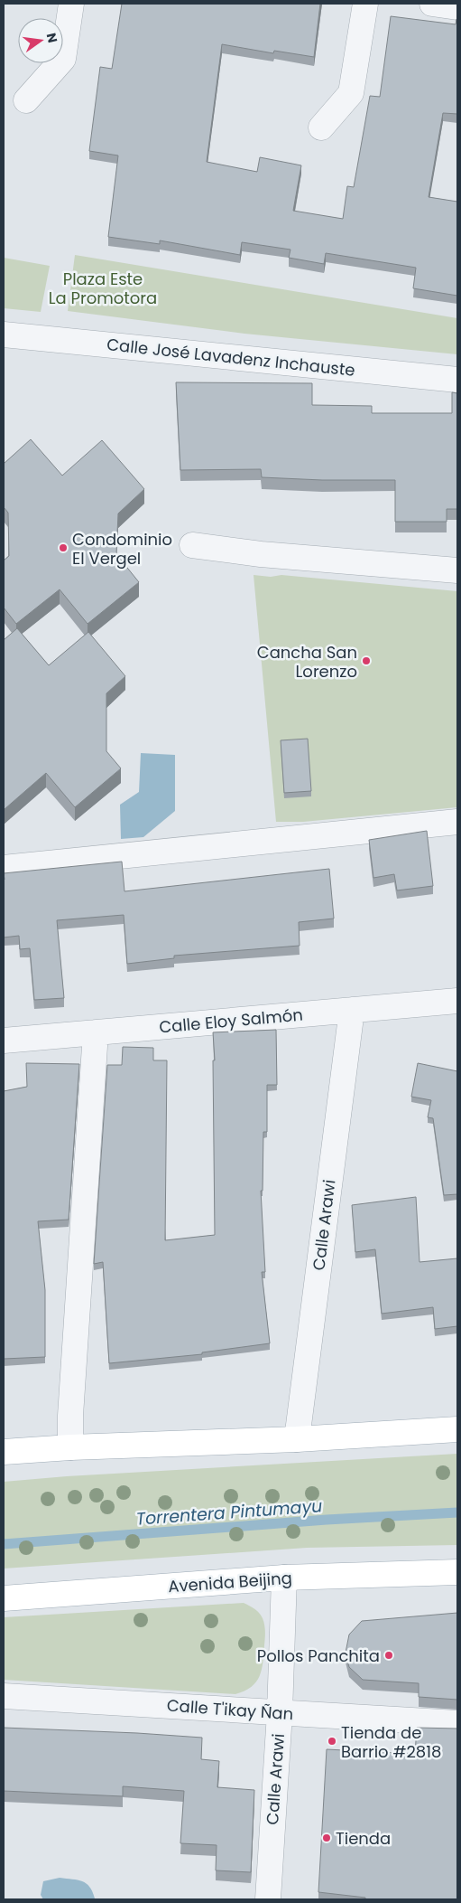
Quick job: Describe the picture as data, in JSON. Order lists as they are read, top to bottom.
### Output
{
  "streets": {
    "main road": ["Avenida Beijing"],
    "street": [
      "Calle José Lavadenz Inchauste",
      "Calle Eloy Salmón",
      "Calle Arawi",
      "Calle T'ikay Ñan"
    ]
  },
  "crossings": [
    ["Calle Eloy Salmón", "Calle Arawi"],
    ["Calle Arawi", "Avenida Beijing"],
    ["Calle Arawi", "Calle T'ikay Ñan"]
  ],
  "water": ["Torrentera Pintumayu"],
  "parks": ["Plaza Este La Promotora"],
  "places": [
    "Condominio El Vergel",
    "Cancha San Lorenzo",
    "Pollos Panchita",
    "Tienda de Barrio #2818",
    "Tienda"
  ],
  "north": "right"
}
